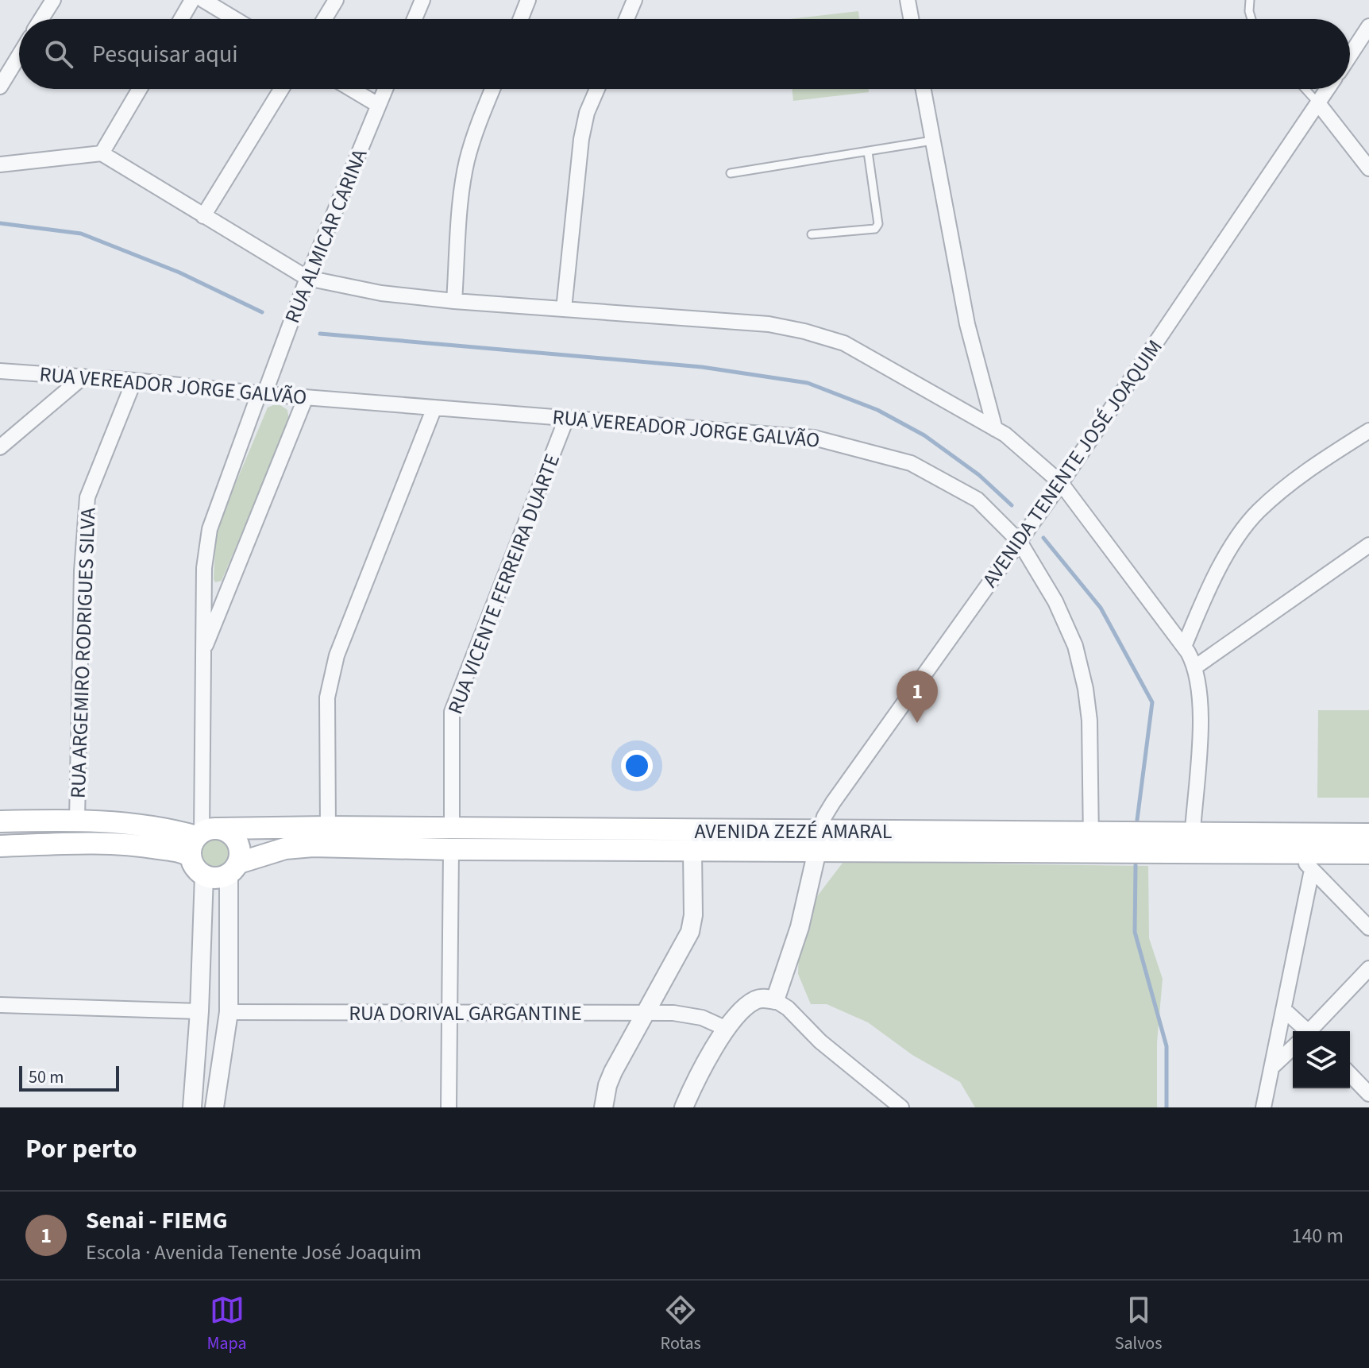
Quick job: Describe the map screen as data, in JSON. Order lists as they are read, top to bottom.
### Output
{
  "streets": {
    "main road": ["AVENIDA ZEZÉ AMARAL"],
    "street": [
      "RUA ALMICAR CARINA",
      "RUA VEREADOR JORGE GALVÃO",
      "AVENIDA TENENTE JOSÉ JOAQUIM",
      "RUA VICENTE FERREIRA DUARTE",
      "RUA ARGEMIRO RODRIGUES SILVA",
      "RUA DORIVAL GARGANTINE"
    ]
  },
  "crossings": [
    ["RUA ALMICAR CARINA", "RUA VEREADOR JORGE GALVÃO"],
    ["RUA ALMICAR CARINA", "AVENIDA ZEZÉ AMARAL"],
    ["RUA VEREADOR JORGE GALVÃO", "AVENIDA TENENTE JOSÉ JOAQUIM"],
    ["RUA VEREADOR JORGE GALVÃO", "RUA VICENTE FERREIRA DUARTE"],
    ["RUA VEREADOR JORGE GALVÃO", "RUA ARGEMIRO RODRIGUES SILVA"],
    ["RUA VEREADOR JORGE GALVÃO", "AVENIDA ZEZÉ AMARAL"],
    ["AVENIDA TENENTE JOSÉ JOAQUIM", "AVENIDA ZEZÉ AMARAL"],
    ["RUA VICENTE FERREIRA DUARTE", "AVENIDA ZEZÉ AMARAL"],
    ["RUA VICENTE FERREIRA DUARTE", "RUA DORIVAL GARGANTINE"],
    ["RUA ARGEMIRO RODRIGUES SILVA", "AVENIDA ZEZÉ AMARAL"]
  ],
  "scale_bar": "50 m",
  "page": {
    "search": "Pesquisar aqui",
    "pins": "1",
    "scale": "50 m",
    "heading": "Por perto",
    "list": [
      {
        "mark": "1",
        "name": "Senai - FIEMG",
        "note": "Escola · Avenida Tenente José Joaquim",
        "value": "140 m"
      }
    ],
    "nav": ["Mapa", "Rotas", "Salvos"]
  }
}
